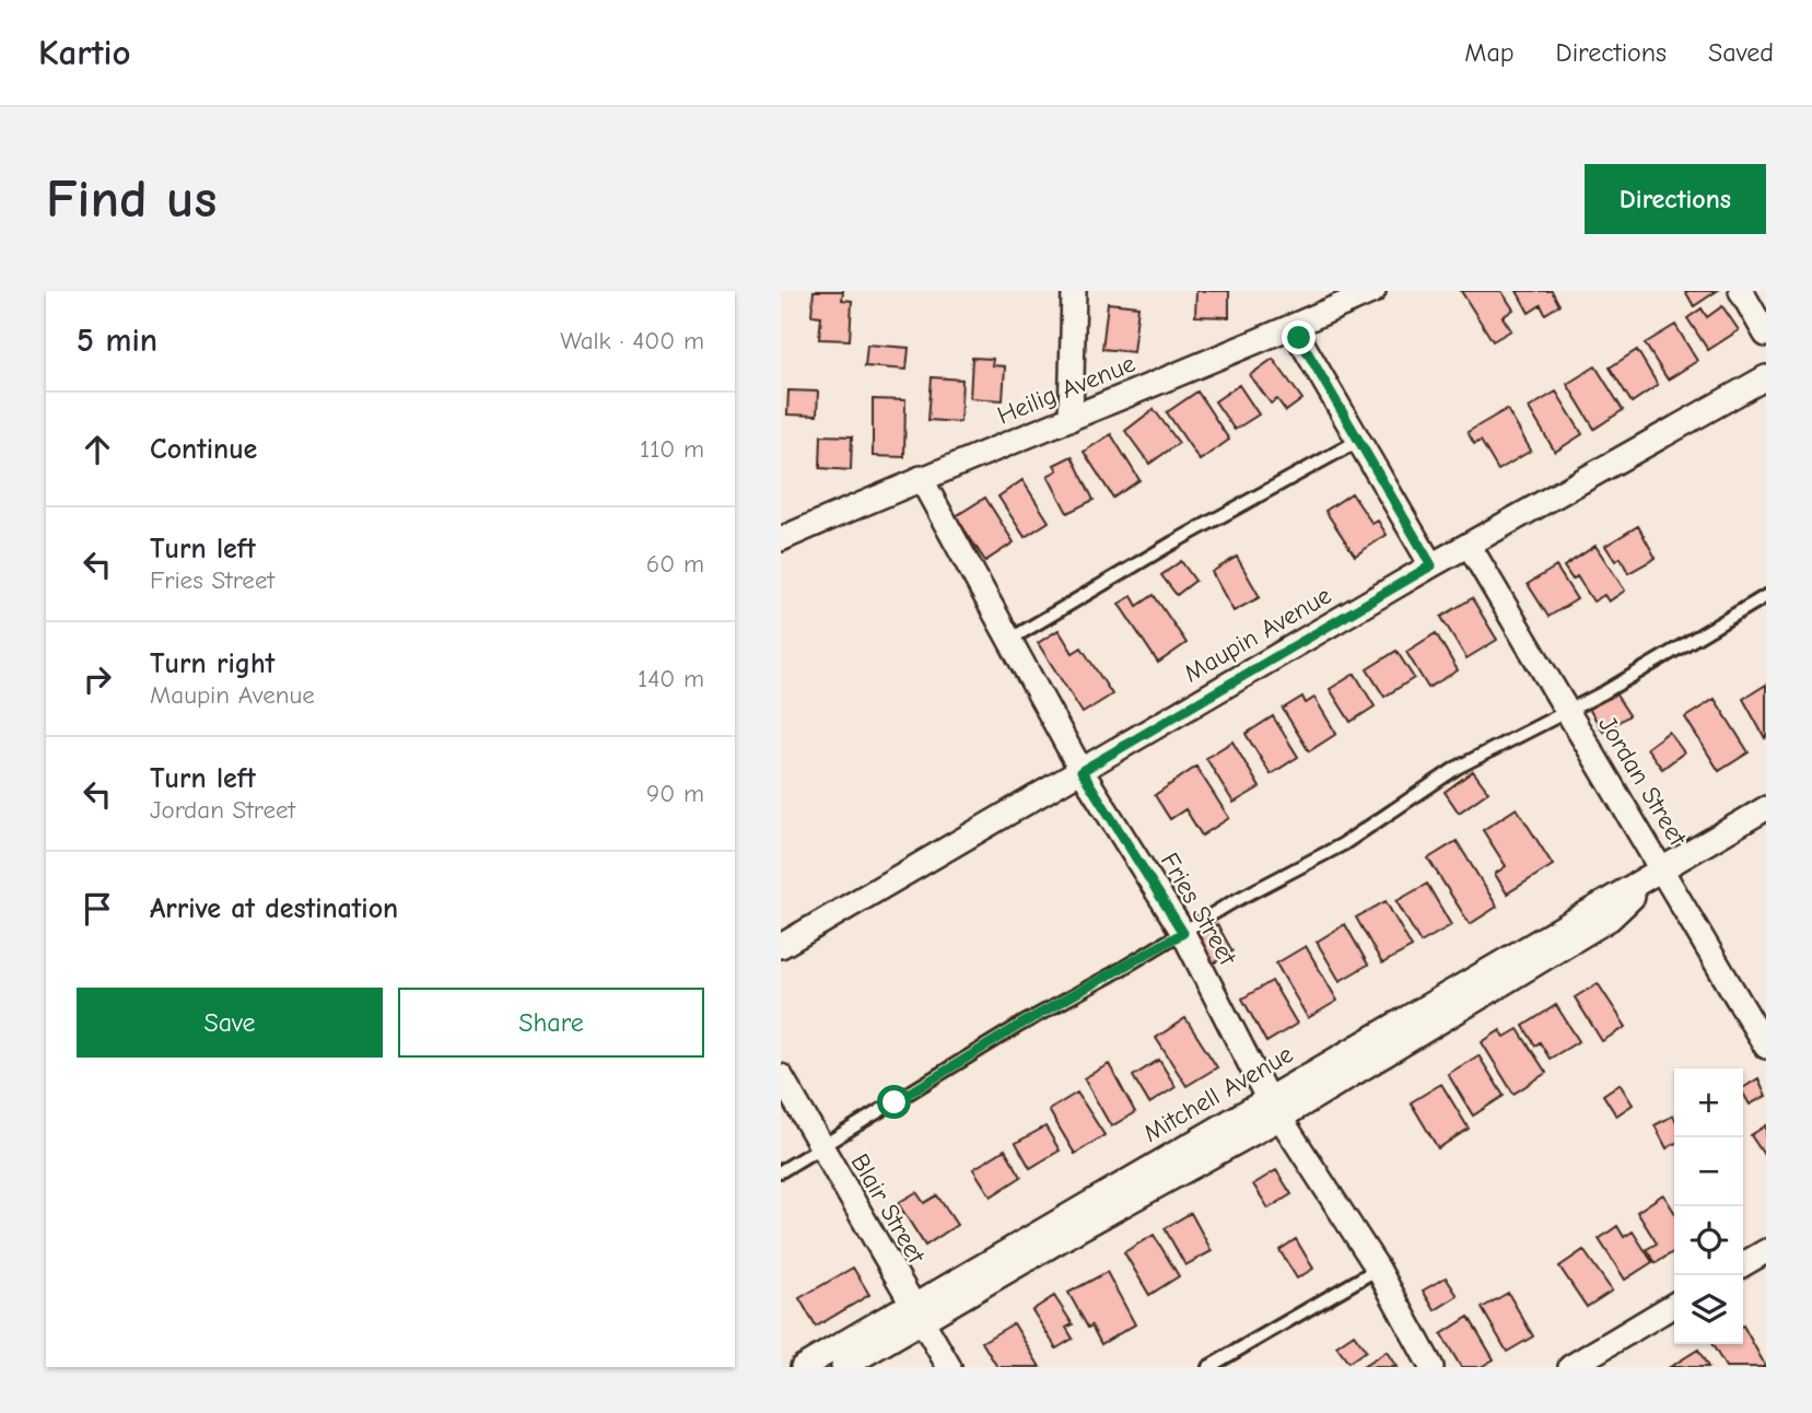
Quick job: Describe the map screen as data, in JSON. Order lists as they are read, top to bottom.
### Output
{
  "streets": {
    "street": [
      "Heilig Avenue",
      "Maupin Avenue",
      "Jordan Street",
      "Fries Street",
      "Mitchell Avenue",
      "Blair Street"
    ]
  },
  "crossings": [
    ["Heilig Avenue", "Fries Street"],
    ["Maupin Avenue", "Jordan Street"],
    ["Maupin Avenue", "Fries Street"],
    ["Jordan Street", "Mitchell Avenue"],
    ["Fries Street", "Mitchell Avenue"],
    ["Mitchell Avenue", "Blair Street"]
  ],
  "page": {
    "header": "Kartio",
    "nav": ["Map", "Directions", "Saved"],
    "buttons": [
      "Directions",
      ["Save", "Share"]
    ],
    "title": "Find us",
    "heading": ["5 min", "Walk · 400 m"],
    "list": [
      ["Continue", "110 m"],
      ["Turn left", "Fries Street", "60 m"],
      ["Turn right", "Maupin Avenue", "140 m"],
      ["Turn left", "Jordan Street", "90 m"],
      "Arrive at destination"
    ],
    "map_buttons": ["+", "−"]
  }
}
